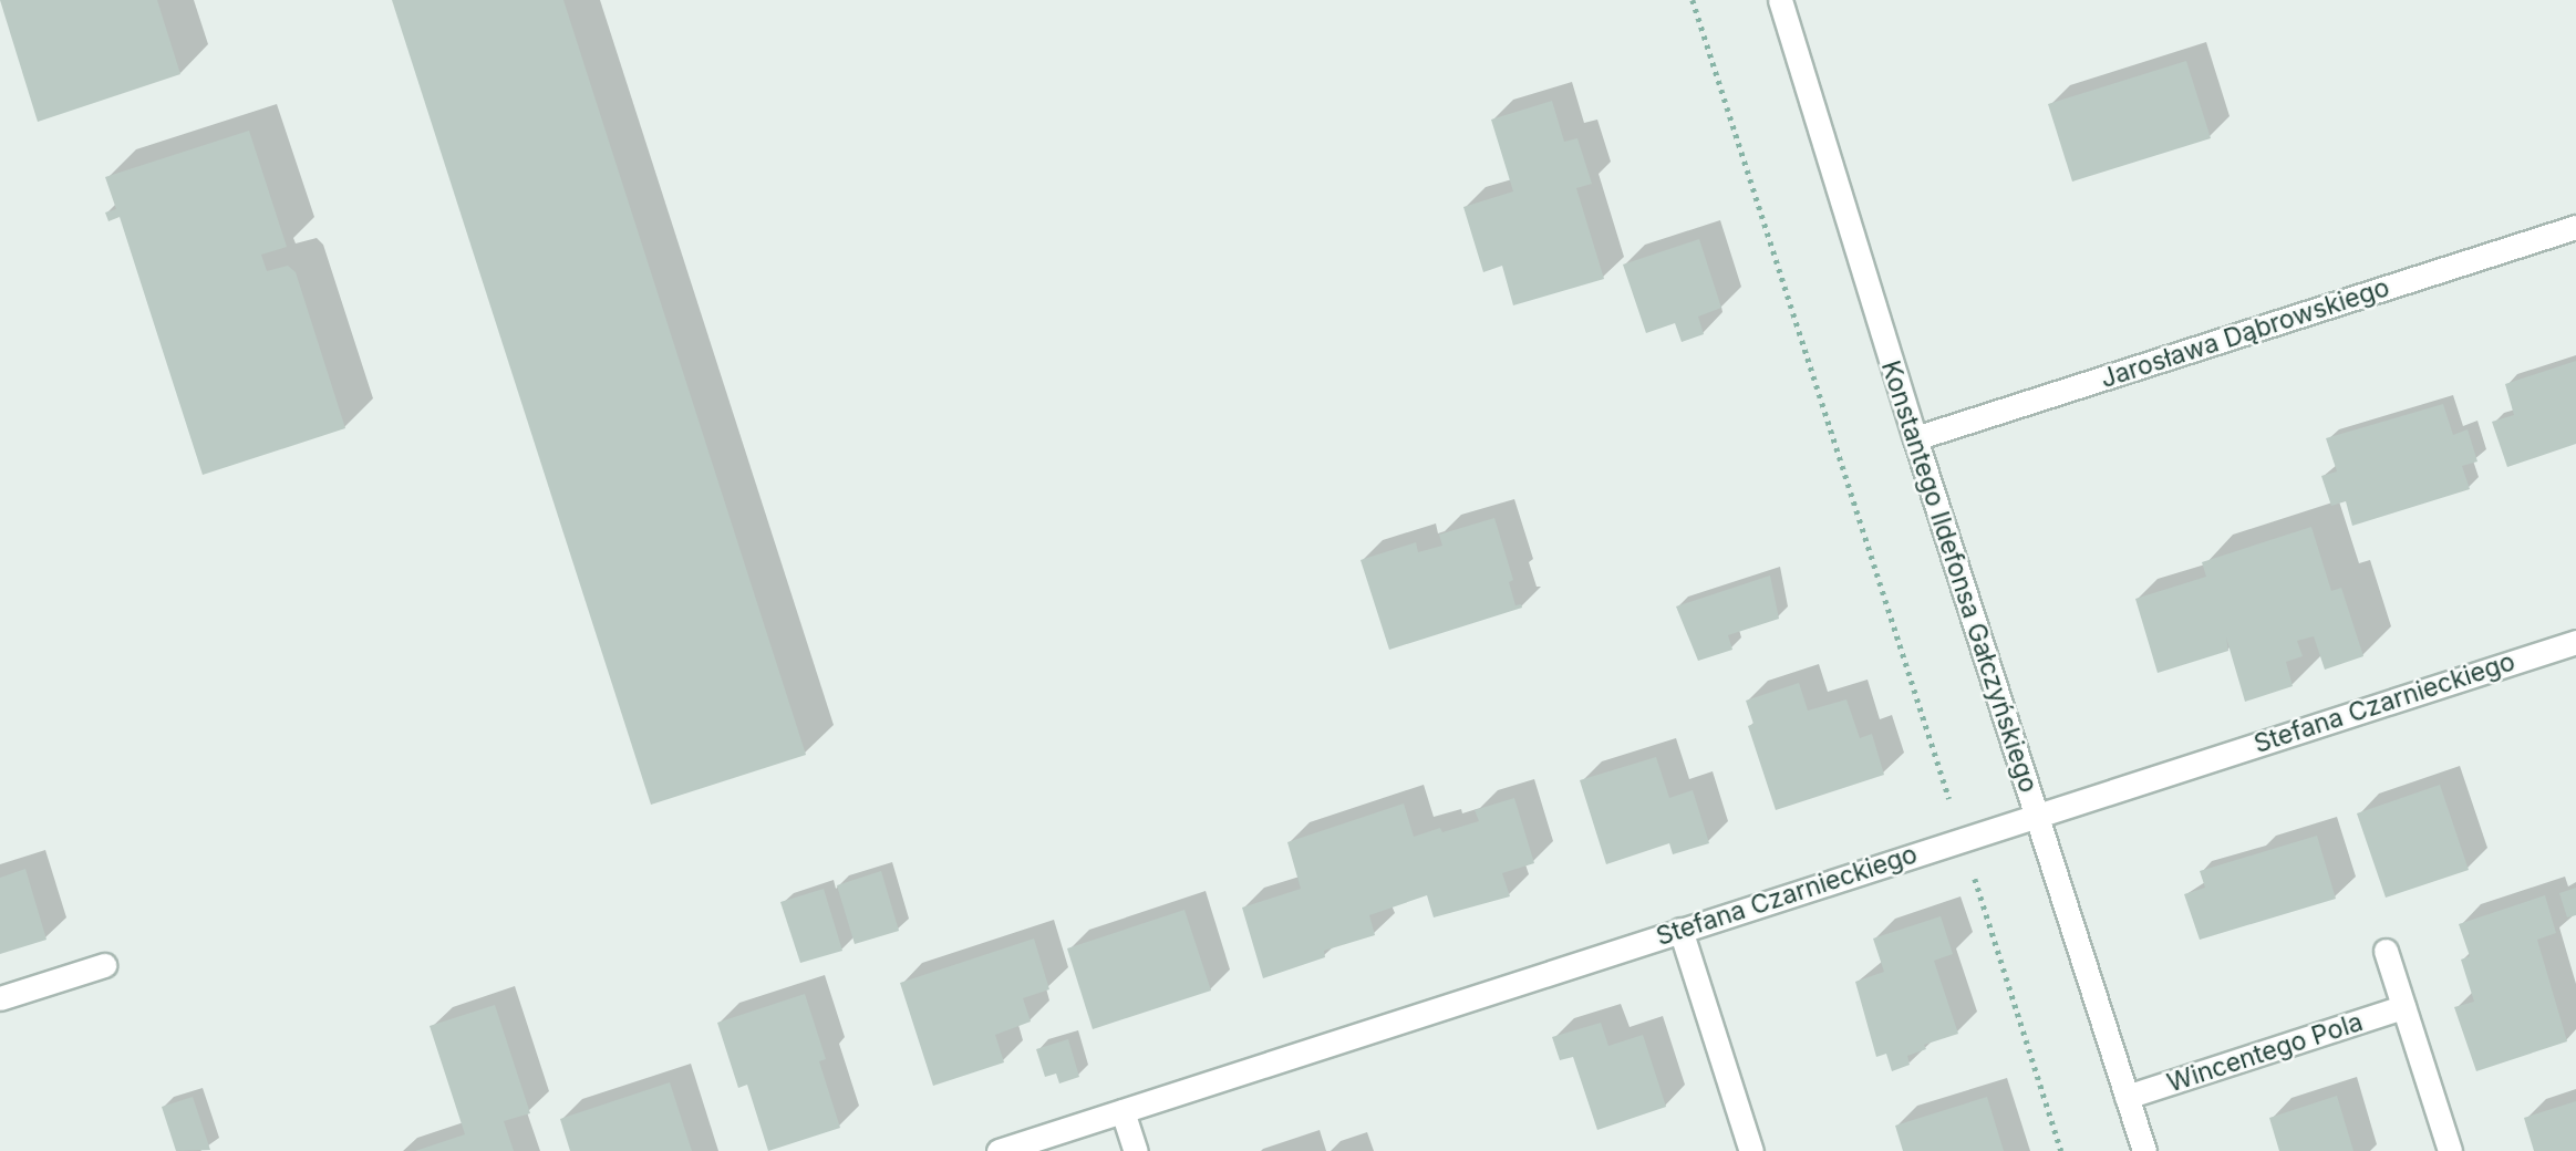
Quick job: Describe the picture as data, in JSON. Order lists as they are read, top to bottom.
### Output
{
  "streets": {
    "street": [
      "Jarosława Dąbrowskiego",
      "Konstantego Ildefonsa Gałczyńskiego",
      "Stefana Czarnieckiego",
      "Wincentego Pola"
    ]
  },
  "crossings": [
    ["Jarosława Dąbrowskiego", "Konstantego Ildefonsa Gałczyńskiego"],
    ["Konstantego Ildefonsa Gałczyńskiego", "Stefana Czarnieckiego"],
    ["Konstantego Ildefonsa Gałczyńskiego", "Wincentego Pola"]
  ]
}
